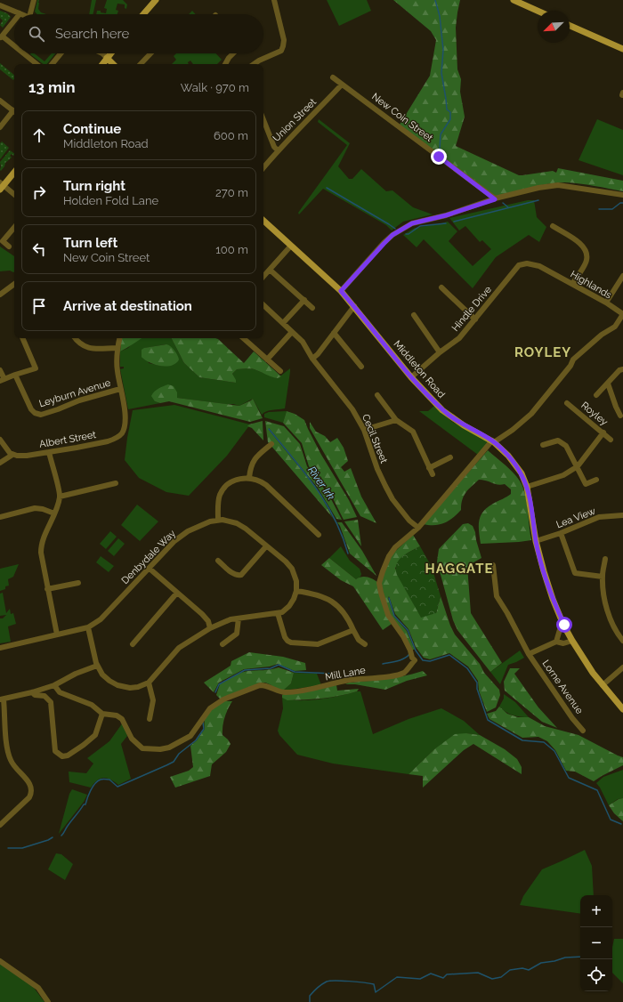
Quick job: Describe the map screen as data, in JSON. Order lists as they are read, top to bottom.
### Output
{
  "streets": {
    "main road": ["Middleton Road"],
    "street": [
      "New Coin Street",
      "Union Street",
      "Highlands",
      "Hindle Drive",
      "Leyburn Avenue",
      "Royley",
      "Cecil Street",
      "Albert Street",
      "Lea View",
      "Denbydale Way",
      "Mill Lane",
      "Lorne Avenue"
    ]
  },
  "crossings": [
    ["New Coin Street", "Union Street"],
    ["Highlands", "Hindle Drive"],
    ["Highlands", "Middleton Road"],
    ["Highlands", "Mill Lane"],
    ["Hindle Drive", "Middleton Road"],
    ["Middleton Road", "Lea View"],
    ["Middleton Road", "Mill Lane"],
    ["Leyburn Avenue", "Albert Street"],
    ["Cecil Street", "Mill Lane"]
  ],
  "districts": ["ROYLEY", "HAGGATE"],
  "water": ["River Irk"],
  "north": "bottom left",
  "page": {
    "search": "Search here",
    "heading": ["13 min", "Walk · 970 m"],
    "list": [
      ["Continue", "Middleton Road", "600 m"],
      ["Turn right", "Holden Fold Lane", "270 m"],
      ["Turn left", "New Coin Street", "100 m"],
      "Arrive at destination"
    ],
    "map_buttons": ["+", "−"]
  }
}
